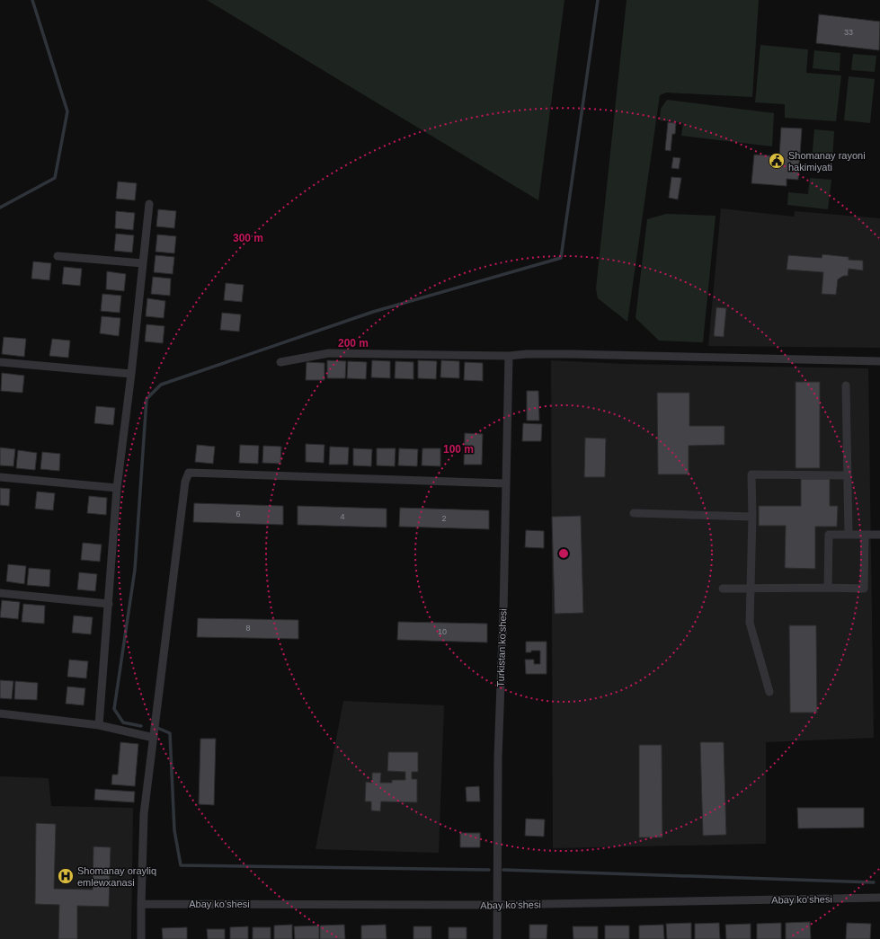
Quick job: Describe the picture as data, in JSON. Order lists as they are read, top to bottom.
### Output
{
  "streets": {
    "street": ["Turkistan ko'shesi", "Abay ko'shesi"]
  },
  "crossings": [
    ["Turkistan ko'shesi", "Abay ko'shesi"]
  ],
  "places": {
    "public building": ["Shomanay rayoni hakimiyati"],
    "hospital": ["Shomanay orayliq emlewxanasi"]
  },
  "house_numbers": [
    "33",
    "6",
    "4",
    "2",
    "8",
    "10"
  ],
  "rings": ["300 m", "200 m", "100 m"]
}
